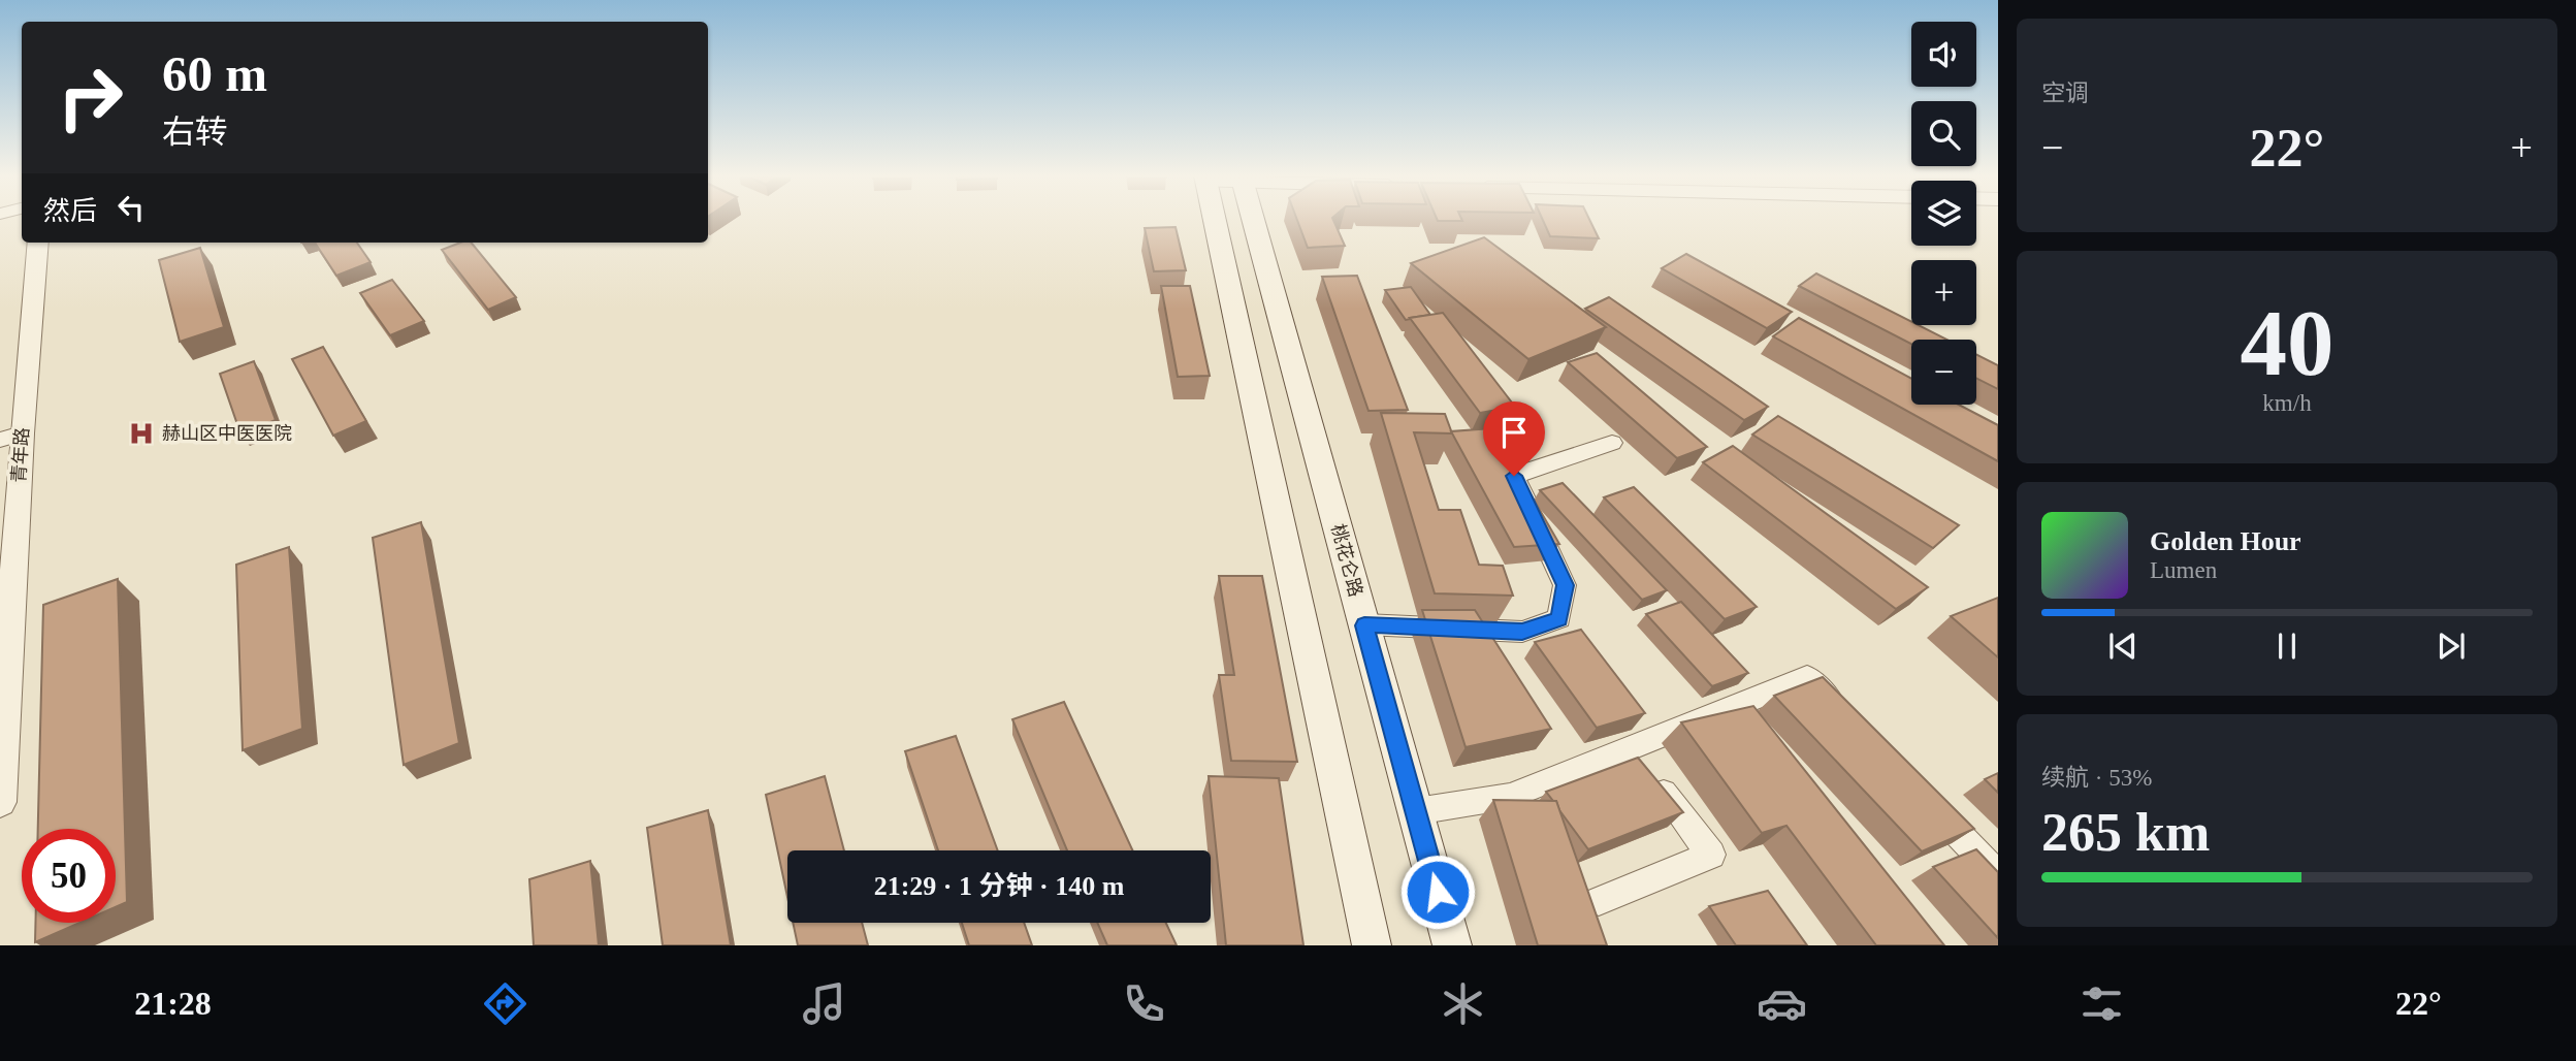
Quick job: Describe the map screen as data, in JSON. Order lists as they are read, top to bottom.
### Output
{
  "streets": {
    "main road": ["桃花仑路"],
    "street": ["青年路"]
  },
  "places": {
    "hospital": ["赫山区中医医院"]
  },
  "page": {
    "tile": [
      "空调",
      ["40", "km/h"],
      ["续航 · 53%", "265 km"]
    ],
    "map_buttons": ["+", "−"],
    "turn": ["60 m", "右转"],
    "heat": ["−", "22°", "+"],
    "then": "然后",
    "song": ["Golden Hour", "Lumen"],
    "limit": "50",
    "trip": "21:29 · 1 分钟 · 140 m",
    "tabs": ["21:28", "22°"]
  }
}
